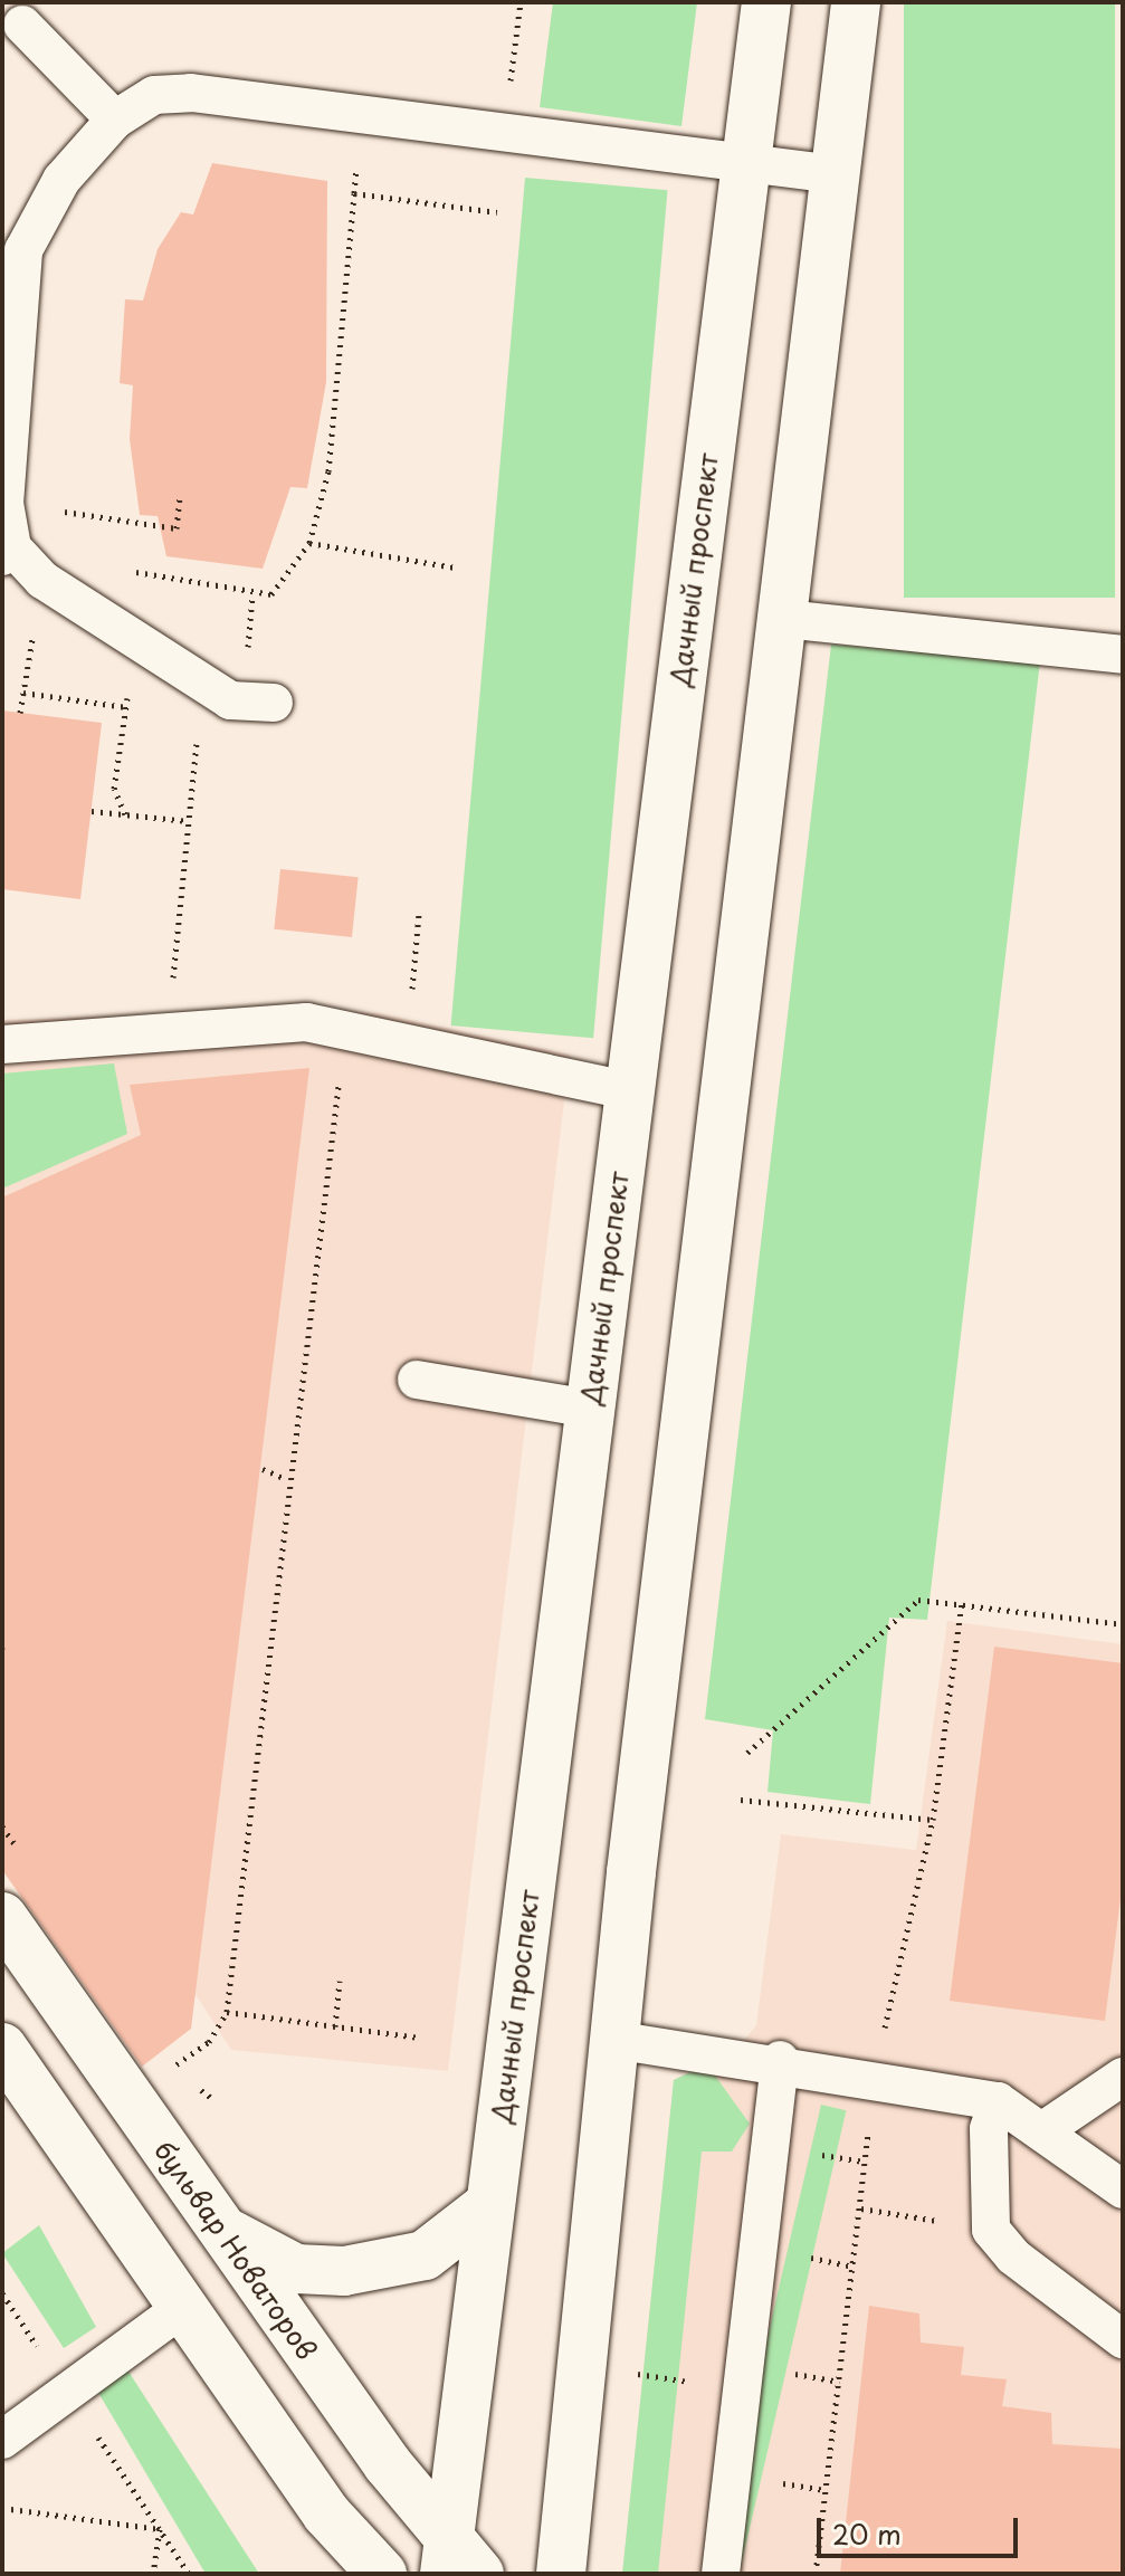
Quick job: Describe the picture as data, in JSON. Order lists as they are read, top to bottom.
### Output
{
  "streets": {
    "main road": ["Дачный проспект", "бульвар Новаторов"]
  },
  "crossings": [
    ["Дачный проспект", "бульвар Новаторов"]
  ],
  "scale_bar": "20 m"
}
